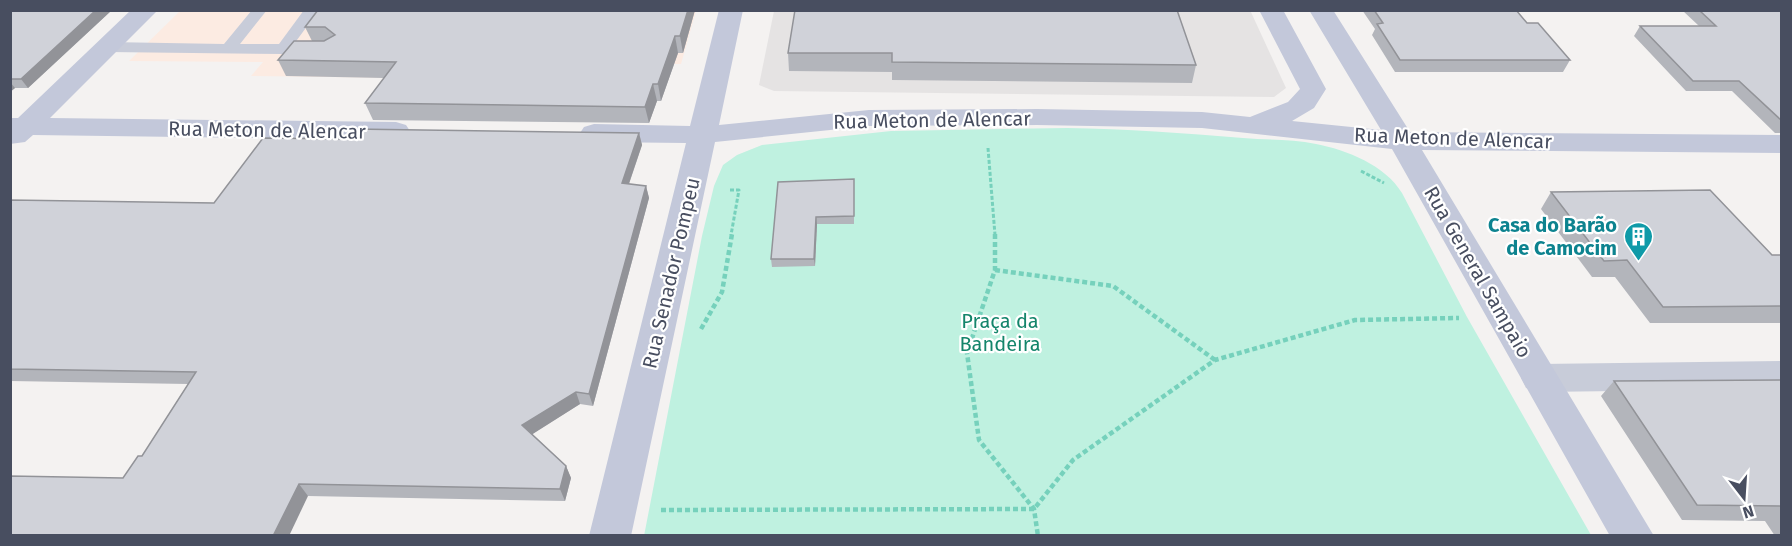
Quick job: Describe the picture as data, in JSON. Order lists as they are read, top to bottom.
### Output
{
  "streets": {
    "street": ["Rua Meton de Alencar", "Rua General Sampaio", "Rua Senador Pompeu"]
  },
  "crossings": [
    ["Rua Meton de Alencar", "Rua General Sampaio"],
    ["Rua Meton de Alencar", "Rua Senador Pompeu"]
  ],
  "parks": ["Praça da Bandeira"],
  "places": {
    "building": ["Casa do Barão de Camocim"]
  },
  "north": "bottom"
}
